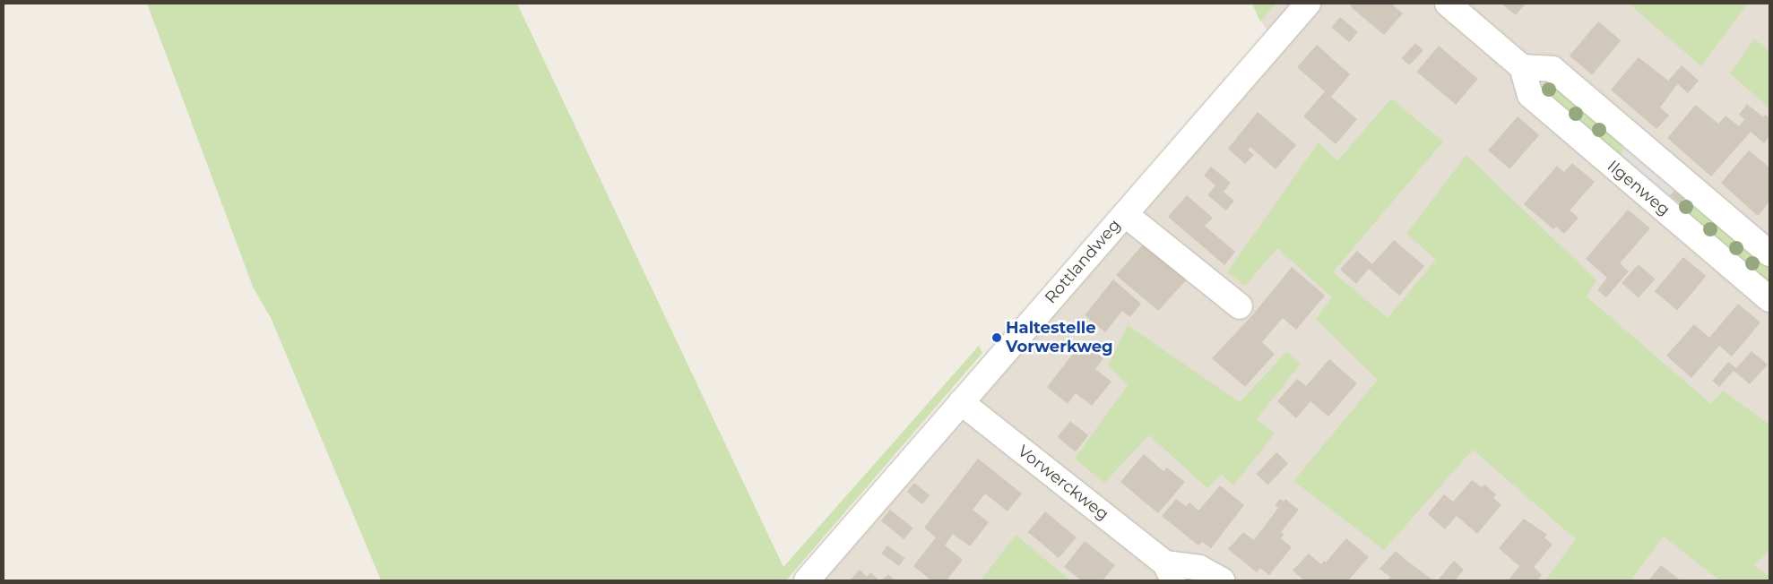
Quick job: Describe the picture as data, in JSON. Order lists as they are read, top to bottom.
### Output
{
  "streets": {
    "street": ["Ilgenweg", "Rottlandweg", "Vorwerckweg"]
  },
  "crossings": [
    ["Rottlandweg", "Vorwerckweg"]
  ],
  "places": ["Haltestelle Vorwerkweg"]
}
